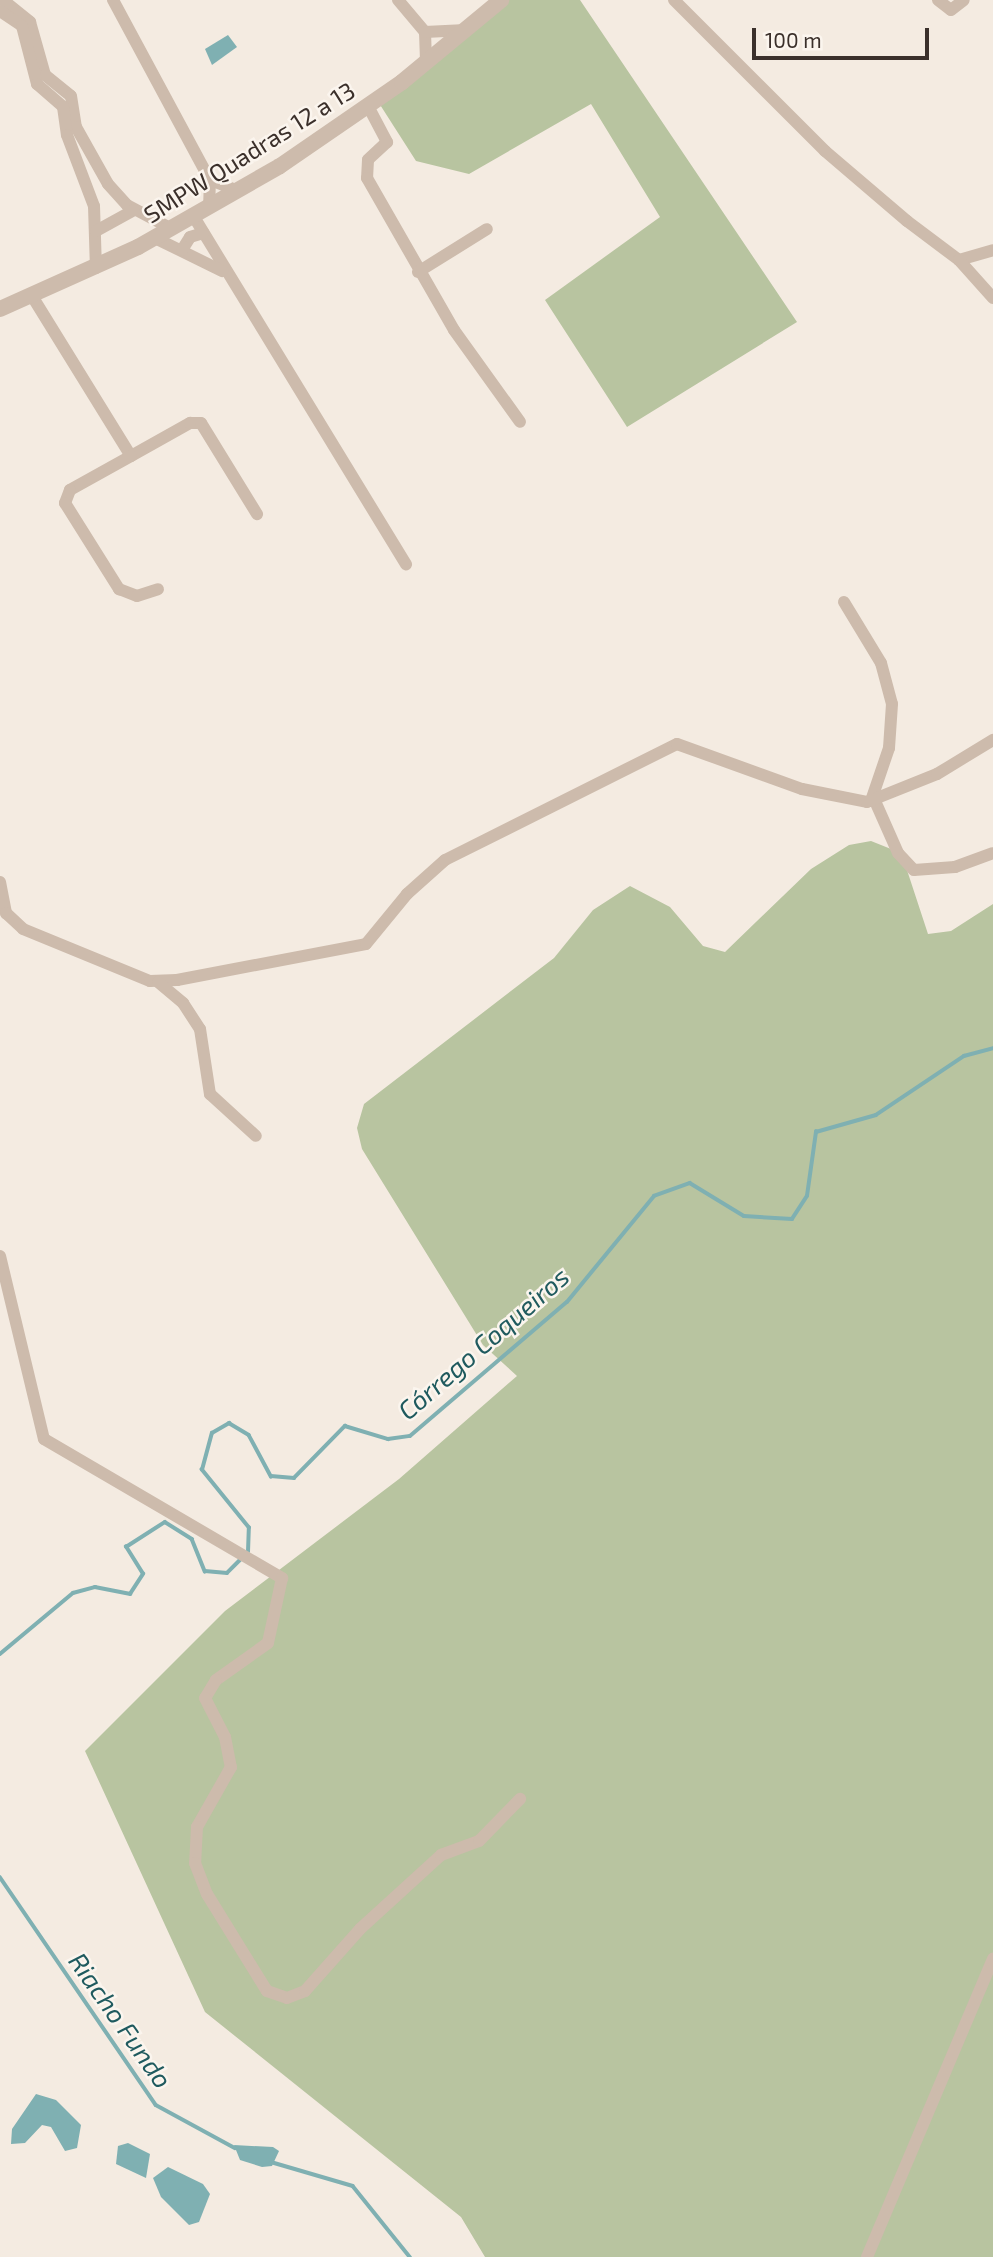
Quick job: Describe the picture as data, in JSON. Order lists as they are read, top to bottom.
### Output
{
  "streets": {
    "street": ["SMPW Quadras 12 a 13"]
  },
  "water": ["Córrego Coqueiros", "Riacho Fundo"],
  "scale_bar": "100 m"
}
